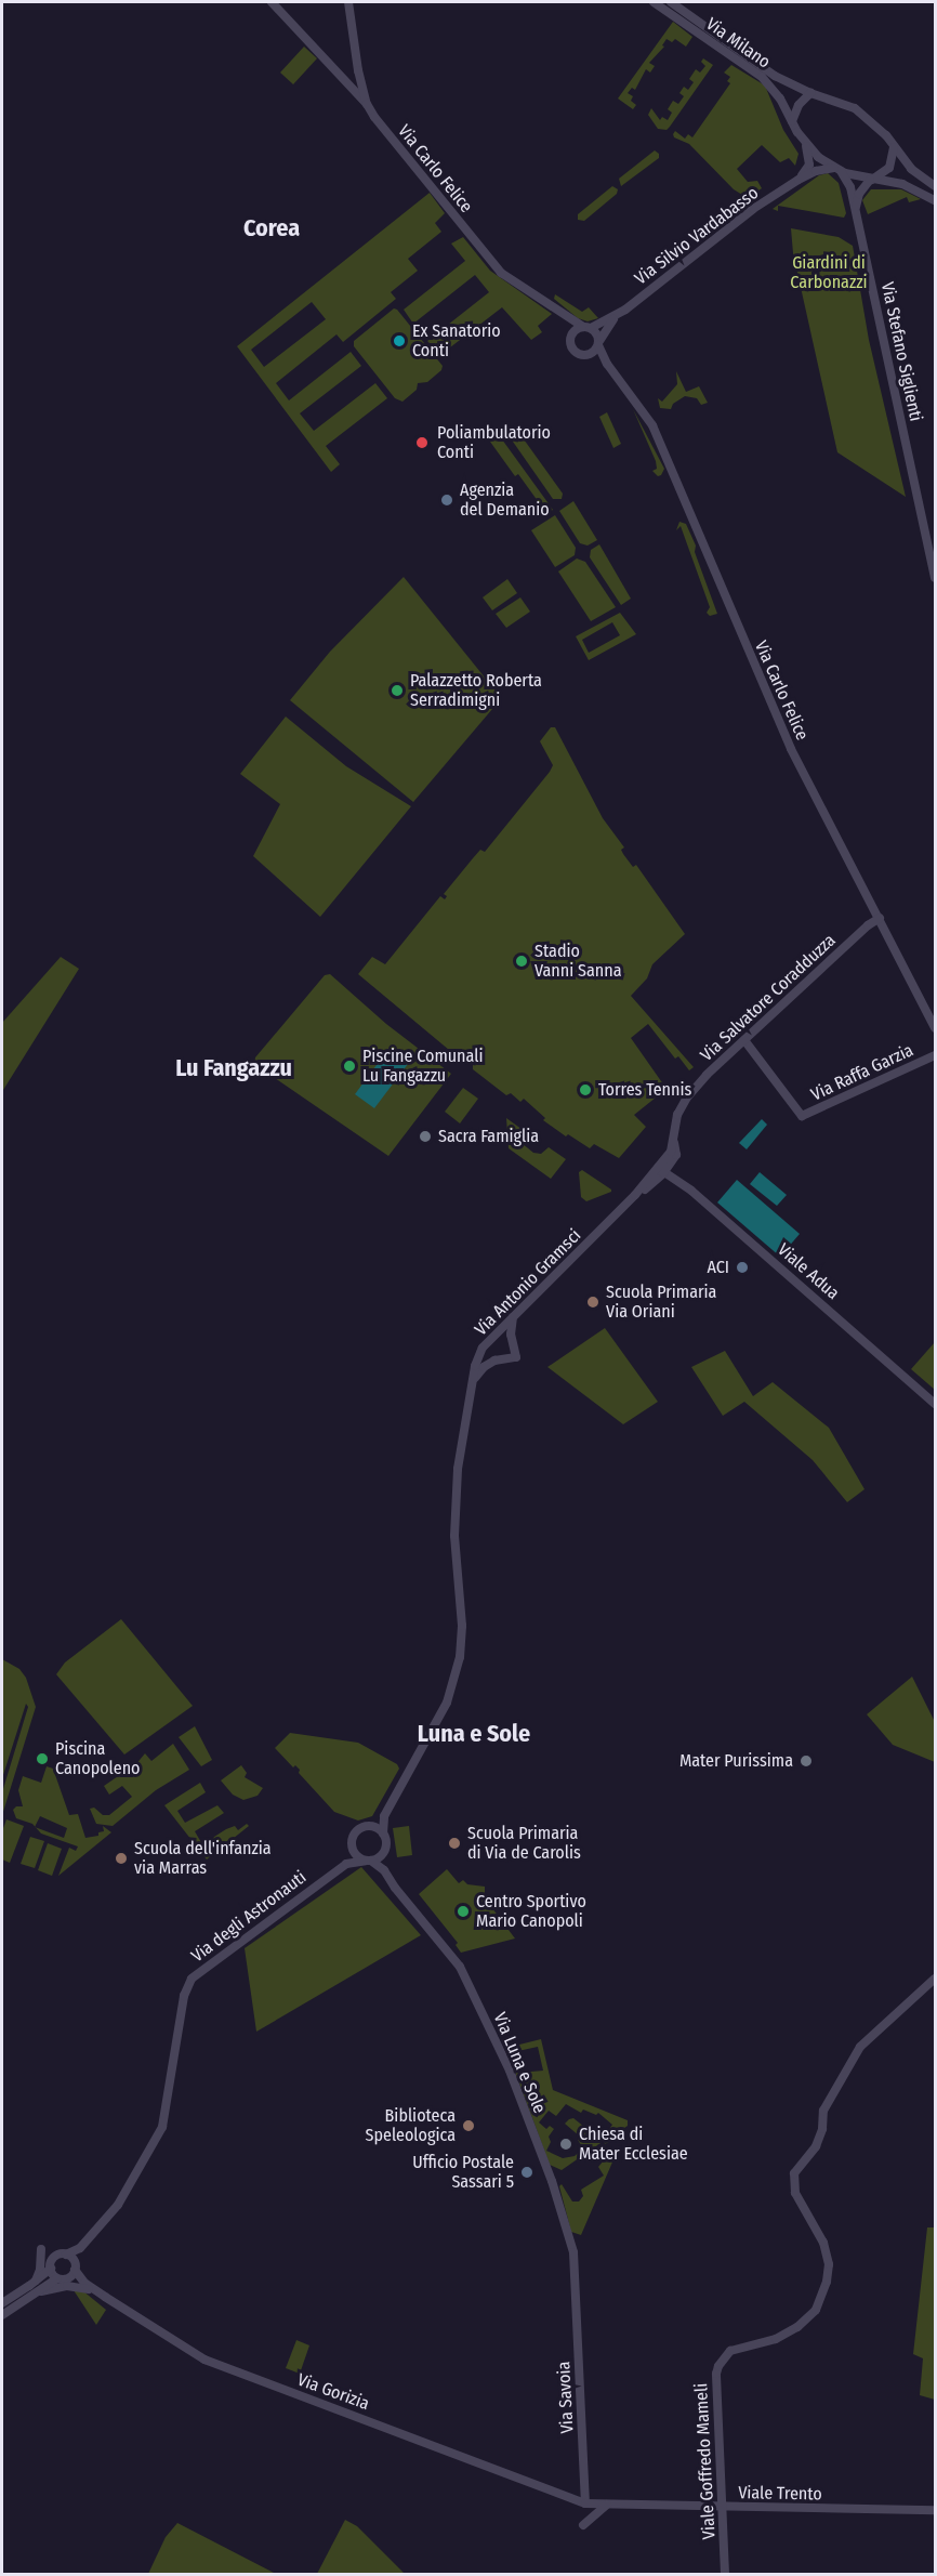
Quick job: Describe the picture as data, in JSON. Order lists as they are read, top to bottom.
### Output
{
  "streets": {
    "main road": [
      "Via Milano",
      "Via Carlo Felice",
      "Via Silvio Vardabasso",
      "Via Stefano Siglienti",
      "Via Salvatore Coradduzza",
      "Via Raffa Garzia",
      "Viale Adua",
      "Via Antonio Gramsci",
      "Via degli Astronauti",
      "Via Luna e Sole",
      "Via Gorizia",
      "Via Savoia",
      "Viale Goffredo Mameli",
      "Viale Trento"
    ]
  },
  "crossings": [
    ["Via Milano", "Via Silvio Vardabasso"],
    ["Via Milano", "Via Stefano Siglienti"],
    ["Via Carlo Felice", "Via Silvio Vardabasso"],
    ["Via Carlo Felice", "Via Salvatore Coradduzza"],
    ["Via Silvio Vardabasso", "Via Stefano Siglienti"],
    ["Via Salvatore Coradduzza", "Via Raffa Garzia"],
    ["Via Salvatore Coradduzza", "Viale Adua"],
    ["Via Salvatore Coradduzza", "Via Antonio Gramsci"],
    ["Viale Adua", "Via Antonio Gramsci"],
    ["Via degli Astronauti", "Via Luna e Sole"],
    ["Via degli Astronauti", "Via Gorizia"],
    ["Via Luna e Sole", "Via Savoia"],
    ["Via Gorizia", "Via Savoia"],
    ["Via Gorizia", "Viale Trento"],
    ["Via Savoia", "Viale Trento"],
    ["Viale Goffredo Mameli", "Viale Trento"]
  ],
  "districts": ["Corea", "Lu Fangazzu", "Luna e Sole"],
  "parks": ["Giardini di Carbonazzi"],
  "places": [
    "Ex Sanatorio Conti",
    "Poliambulatorio Conti",
    "Agenzia del Demanio",
    "Palazzetto Roberta Serradimigni",
    "Stadio Vanni Sanna",
    "Piscine Comunali Lu Fangazzu",
    "Torres Tennis",
    "Sacra Famiglia",
    "ACI",
    "Scuola Primaria Via Oriani",
    "Piscina Canopoleno",
    "Mater Purissima",
    "Scuola Primaria di Via de Carolis",
    "Scuola dell'infanzia via Marras",
    "Centro Sportivo Mario Canopoli",
    "Biblioteca Speleologica",
    "Chiesa di Mater Ecclesiae",
    "Ufficio Postale Sassari 5"
  ]
}
